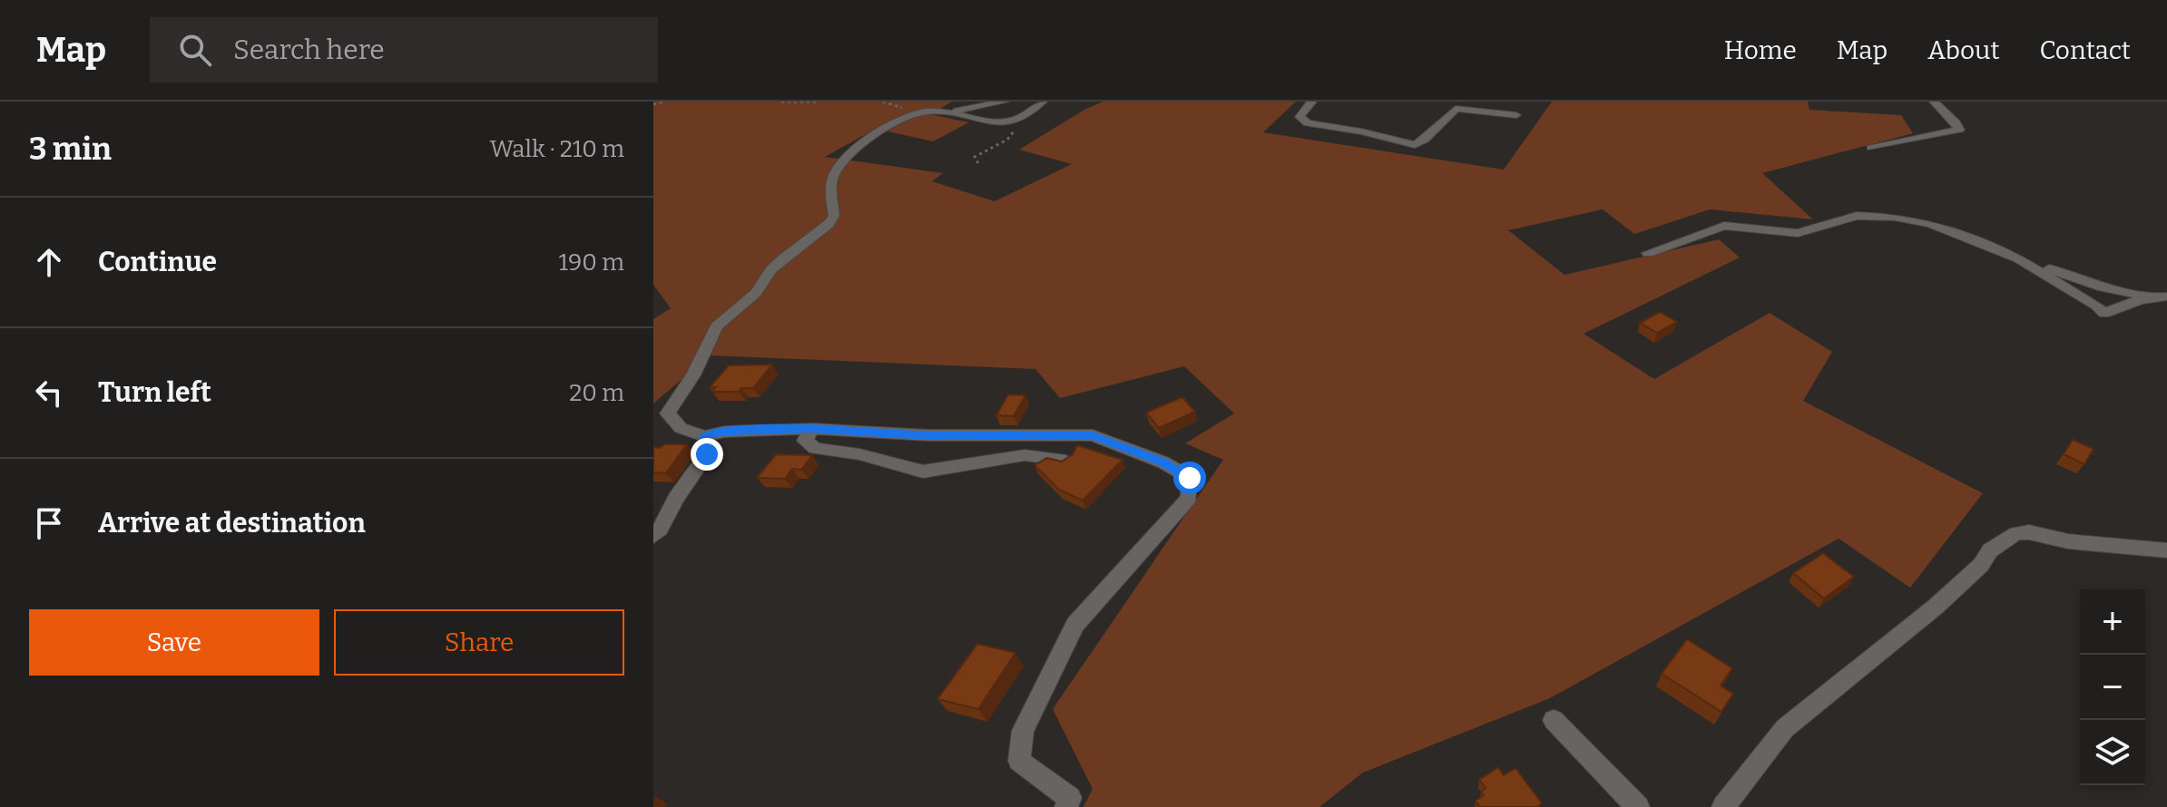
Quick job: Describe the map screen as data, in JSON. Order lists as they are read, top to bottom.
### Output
{
  "page": {
    "header": "Map",
    "search": "Search here",
    "nav": [
      "Home",
      "Map",
      "About",
      "Contact"
    ],
    "heading": ["3 min", "Walk · 210 m"],
    "list": [
      ["Continue", "190 m"],
      ["Turn left", "20 m"],
      "Arrive at destination"
    ],
    "buttons": ["Save", "Share"],
    "map_buttons": ["+", "−"]
  }
}
